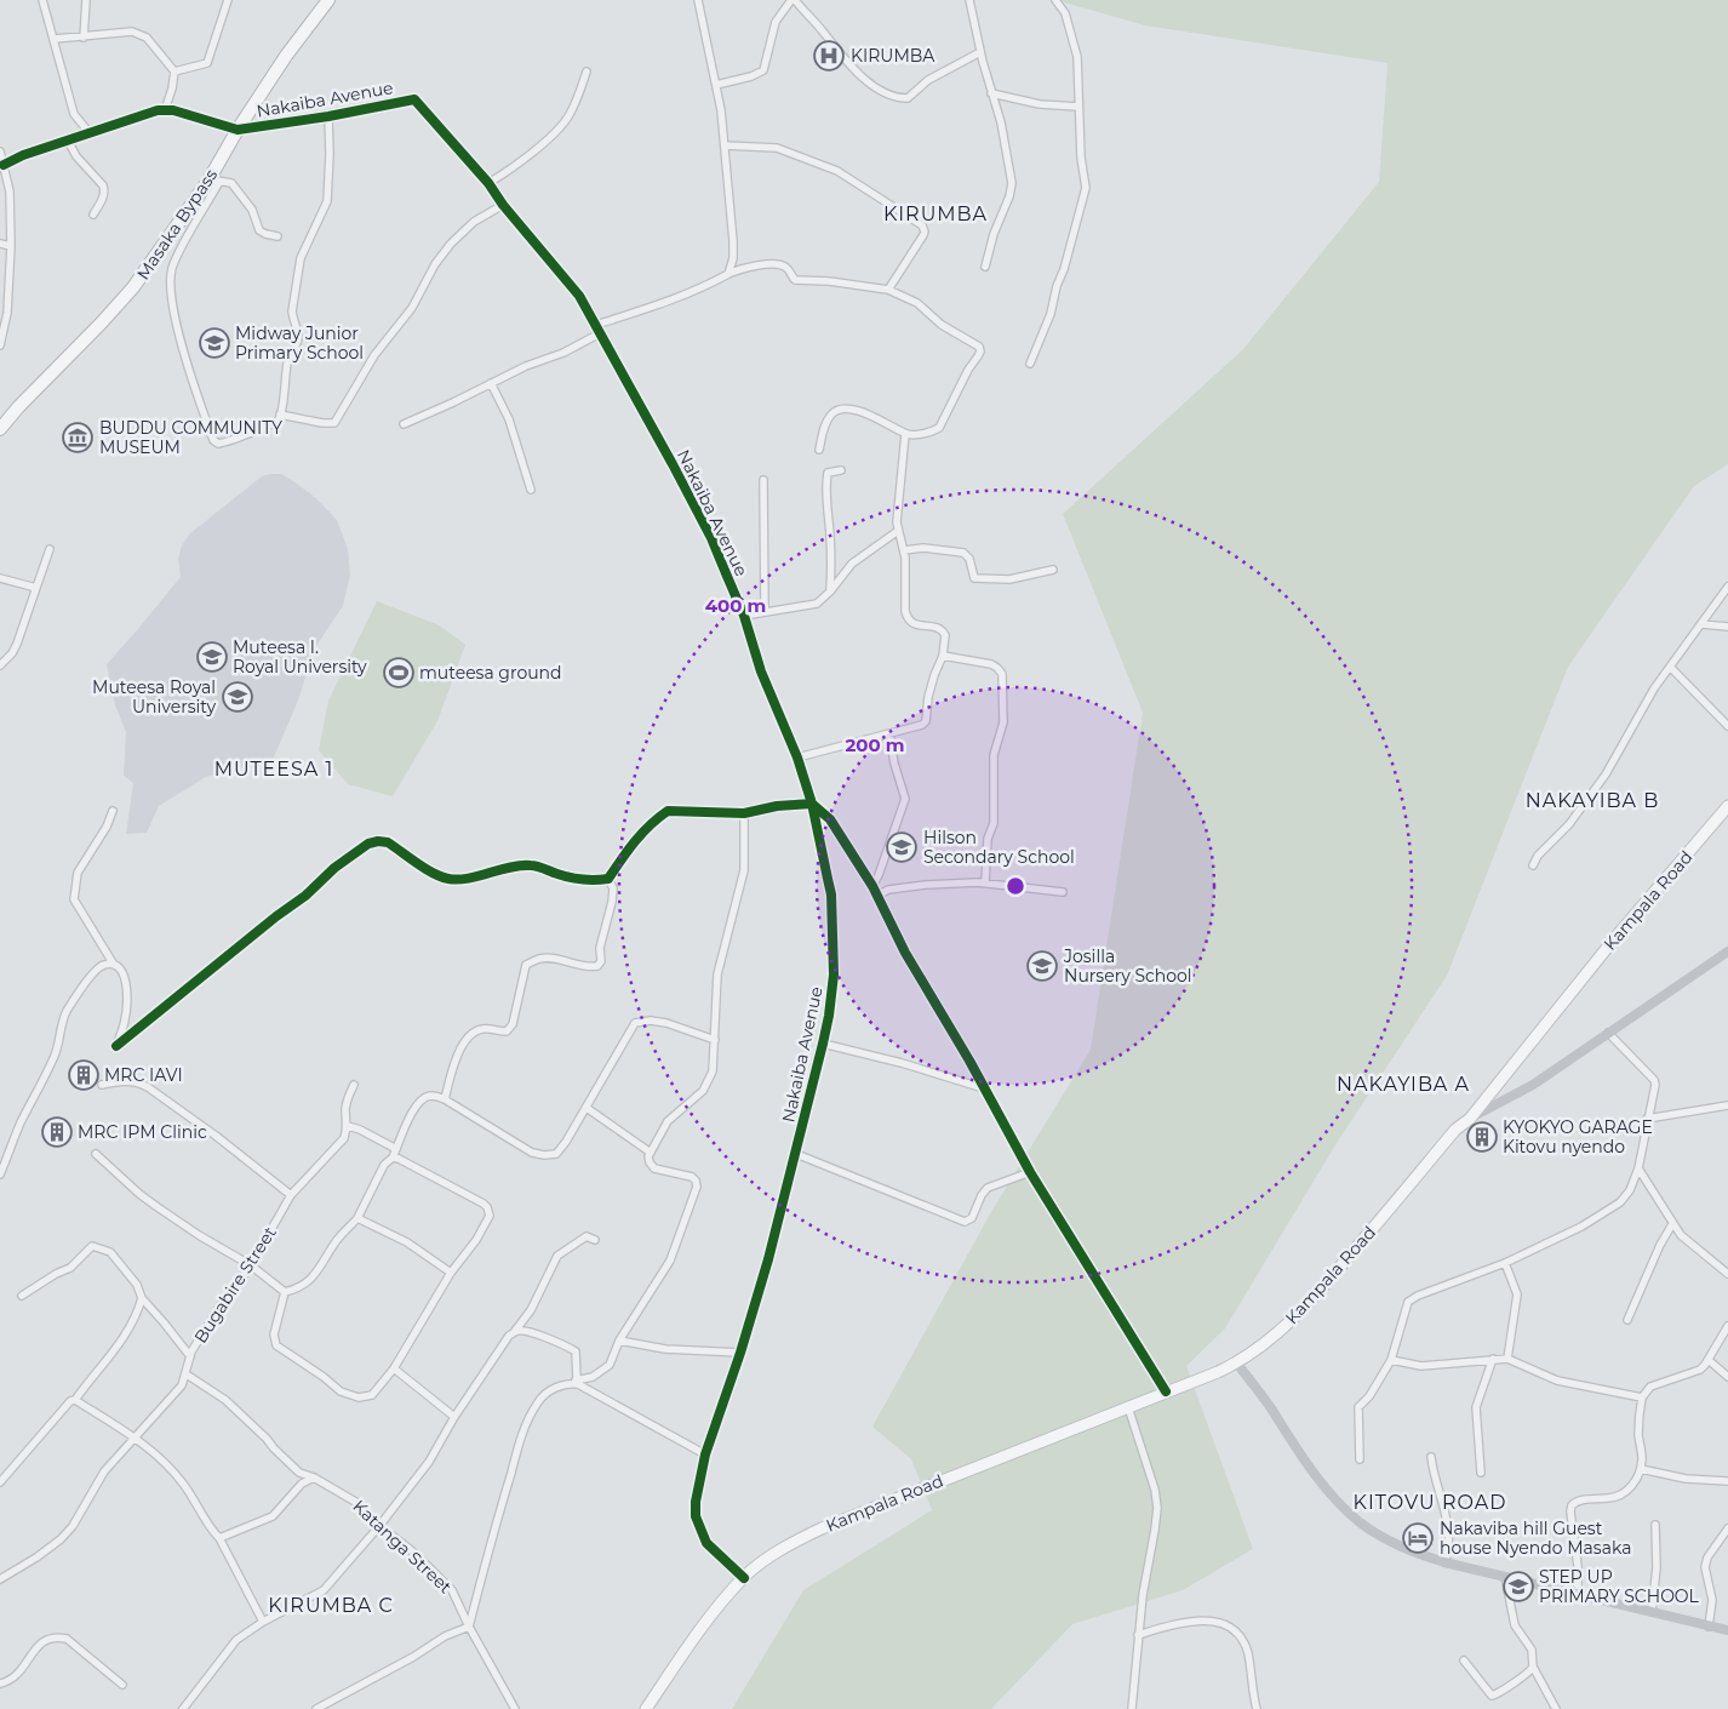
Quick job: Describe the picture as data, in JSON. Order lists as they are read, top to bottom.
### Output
{
  "streets": {
    "highway": ["Masaka Bypass"],
    "main road": ["Kampala Road"],
    "street": ["Nakaiba Avenue", "Bugabire Street", "Katanga Street"]
  },
  "crossings": [
    ["Nakaiba Avenue", "Masaka Bypass"],
    ["Nakaiba Avenue", "Kampala Road"]
  ],
  "districts": [
    "KIRUMBA",
    "MUTEESA 1",
    "NAKAYIBA B",
    "NAKAYIBA A",
    "KITOVU ROAD",
    "KIRUMBA C"
  ],
  "places": {
    "hospital": ["KIRUMBA"],
    "school or university": [
      "Midway Junior Primary School",
      "Muteesa I. Royal University",
      "Muteesa Royal University",
      "Hilson Secondary School",
      "Josilla Nursery School",
      "STEP UP PRIMARY SCHOOL"
    ],
    "museum": ["BUDDU COMMUNITY MUSEUM"],
    "sports": ["muteesa ground"],
    "building": ["MRC IAVI", "MRC IPM Clinic", "KYOKYO GARAGE Kitovu nyendo"],
    "hotel": ["Nakaviba hill Guest house Nyendo Masaka"]
  },
  "rings": ["400 m", "200 m"]
}
